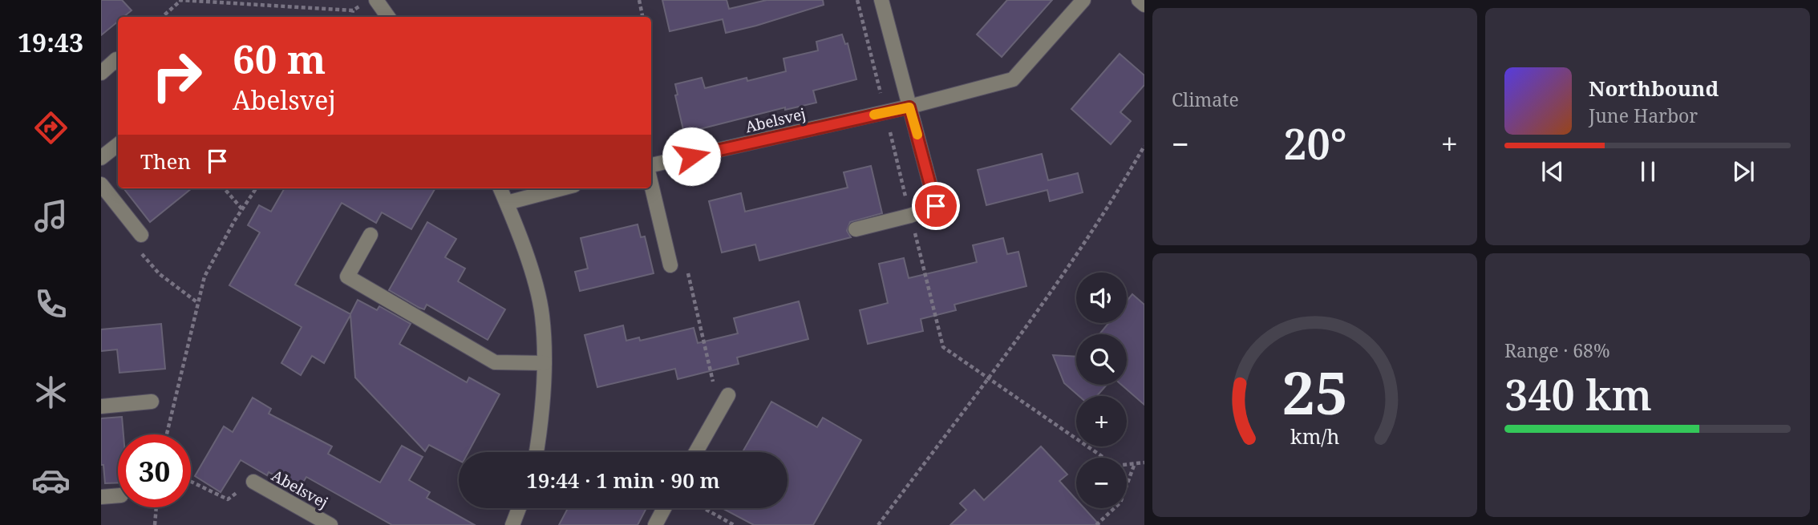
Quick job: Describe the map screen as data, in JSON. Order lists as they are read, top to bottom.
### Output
{
  "streets": {
    "street": ["Abelsvej"]
  },
  "page": {
    "tabs": "19:43",
    "tile": [
      "Climate",
      ["Range · 68%", "340 km"]
    ],
    "turn": ["60 m", "Abelsvej"],
    "song": ["Northbound", "June Harbor"],
    "heat": ["−", "20°", "+"],
    "then": "Then",
    "map_buttons": ["+", "−"],
    "limit": "30",
    "trip": "19:44 · 1 min · 90 m",
    "gauge": ["25", "km/h"]
  }
}
